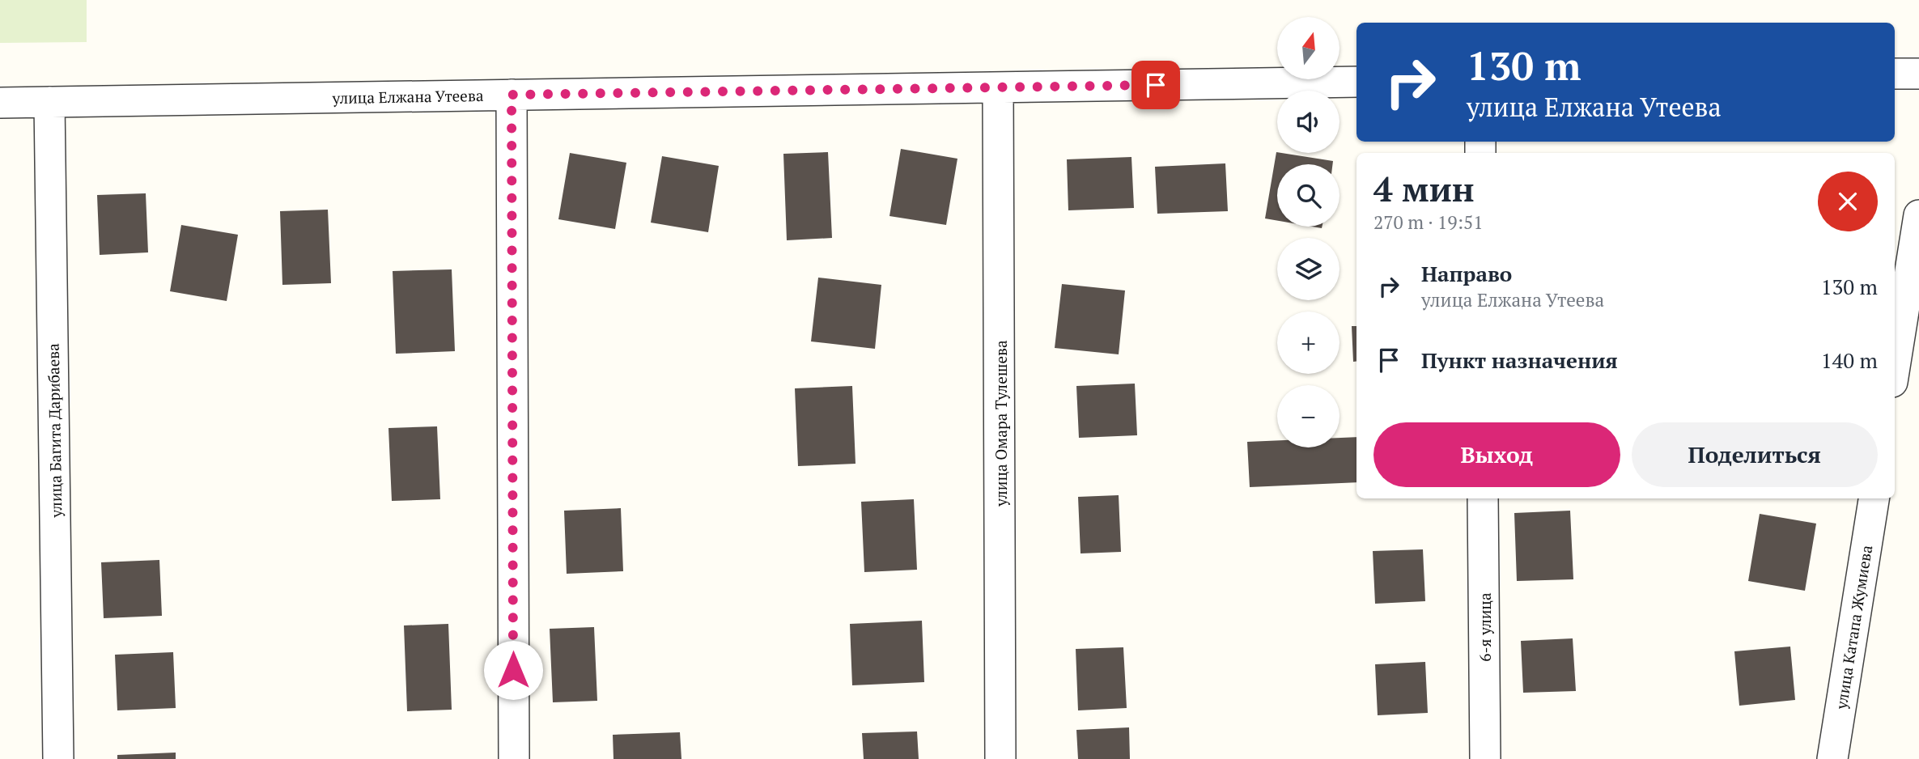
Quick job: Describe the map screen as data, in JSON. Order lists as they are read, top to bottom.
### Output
{
  "streets": {
    "street": [
      "улица Елжана Утеева",
      "улица Омара Тулешева",
      "улица Багита Дарибаева",
      "6-я улица",
      "улица Катапа Жумиева"
    ]
  },
  "crossings": [
    ["улица Елжана Утеева", "улица Омара Тулешева"],
    ["улица Елжана Утеева", "улица Багита Дарибаева"]
  ],
  "north": "top",
  "page": {
    "map_buttons": ["+", "−"],
    "turn": ["130 m", "улица Елжана Утеева"],
    "heading": ["4 мин", "270 m · 19:51"],
    "list": [
      {
        "name": "Направо",
        "note": "улица Елжана Утеева",
        "value": "130 m"
      },
      {
        "name": "Пункт назначения",
        "value": "140 m"
      }
    ],
    "buttons": ["Выход", "Поделиться"]
  }
}
